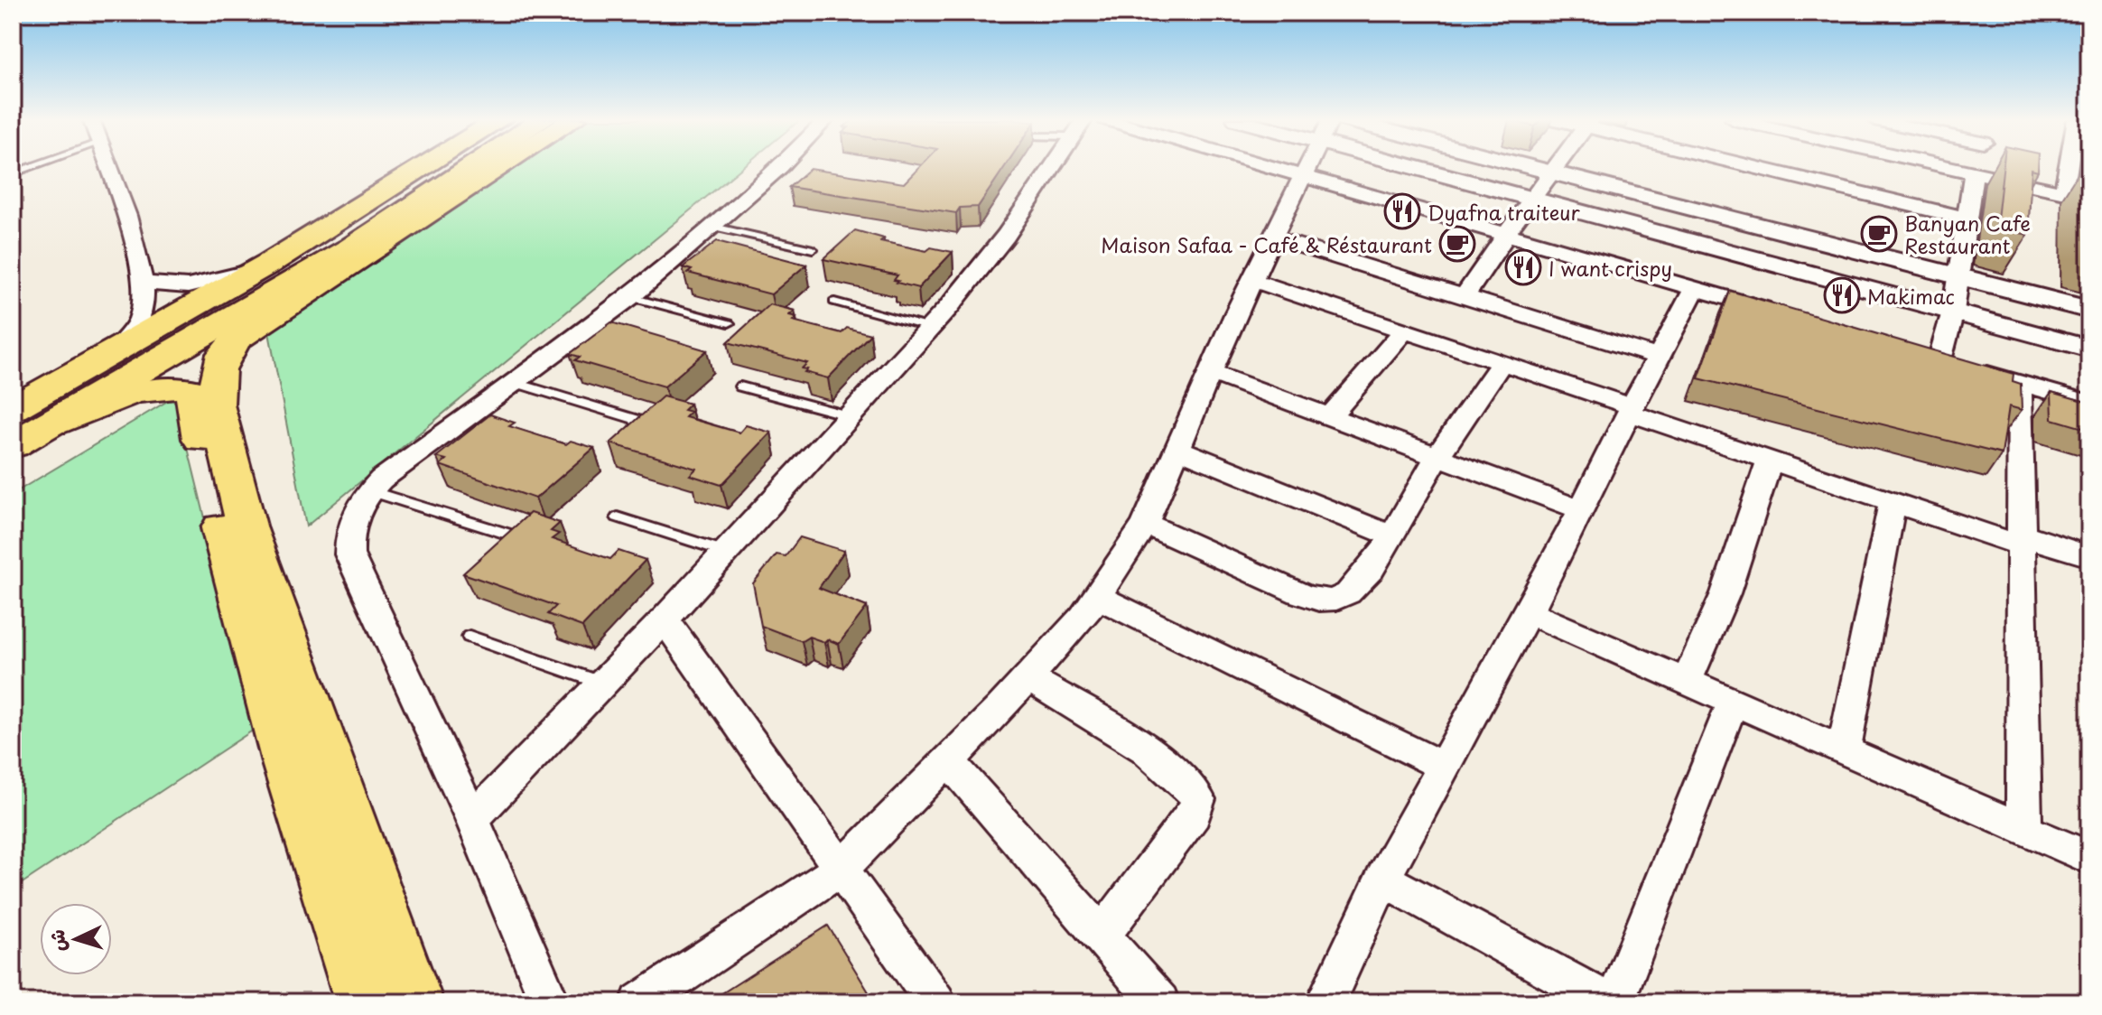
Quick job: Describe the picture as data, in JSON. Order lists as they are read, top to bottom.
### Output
{
  "places": {
    "restaurant": ["Dyafna traiteur", "I want crispy", "Makimac"],
    "cafe": ["Banyan Cafe Restaurant", "Maison Safaa - Café & Réstaurant"]
  },
  "north": "left"
}
